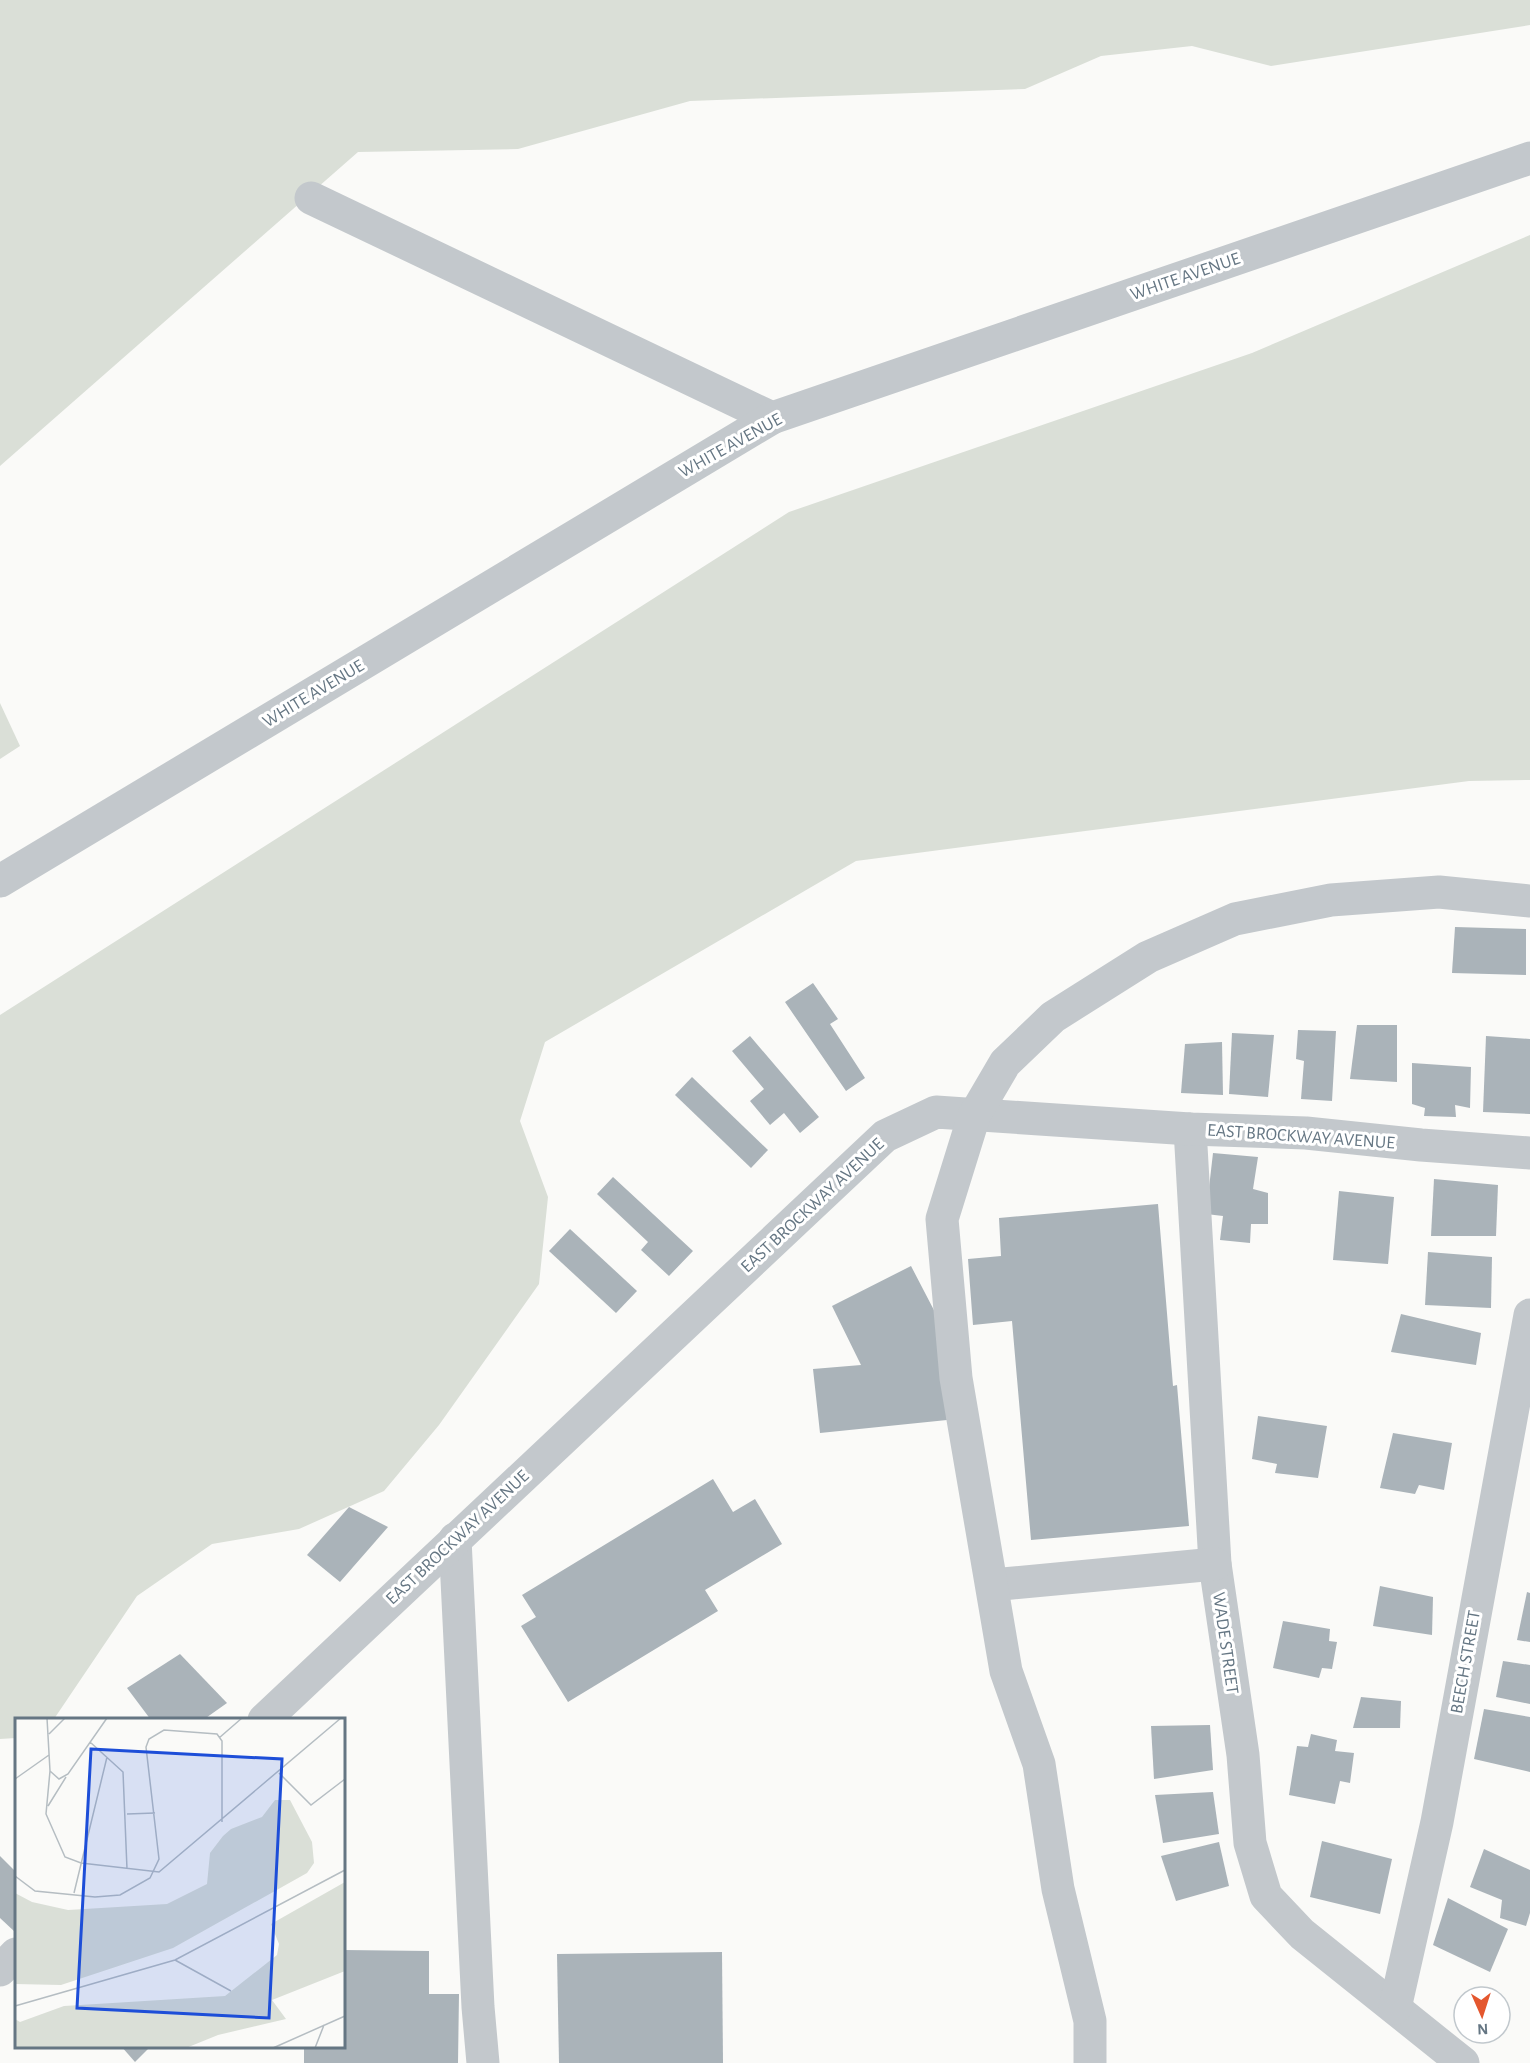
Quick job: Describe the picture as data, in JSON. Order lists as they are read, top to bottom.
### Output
{
  "streets": {
    "street": [
      "WHITE AVENUE",
      "EAST BROCKWAY AVENUE",
      "WADE STREET",
      "BEECH STREET"
    ]
  },
  "crossings": [
    ["EAST BROCKWAY AVENUE", "WADE STREET"],
    ["WADE STREET", "BEECH STREET"]
  ],
  "north": "bottom"
}
